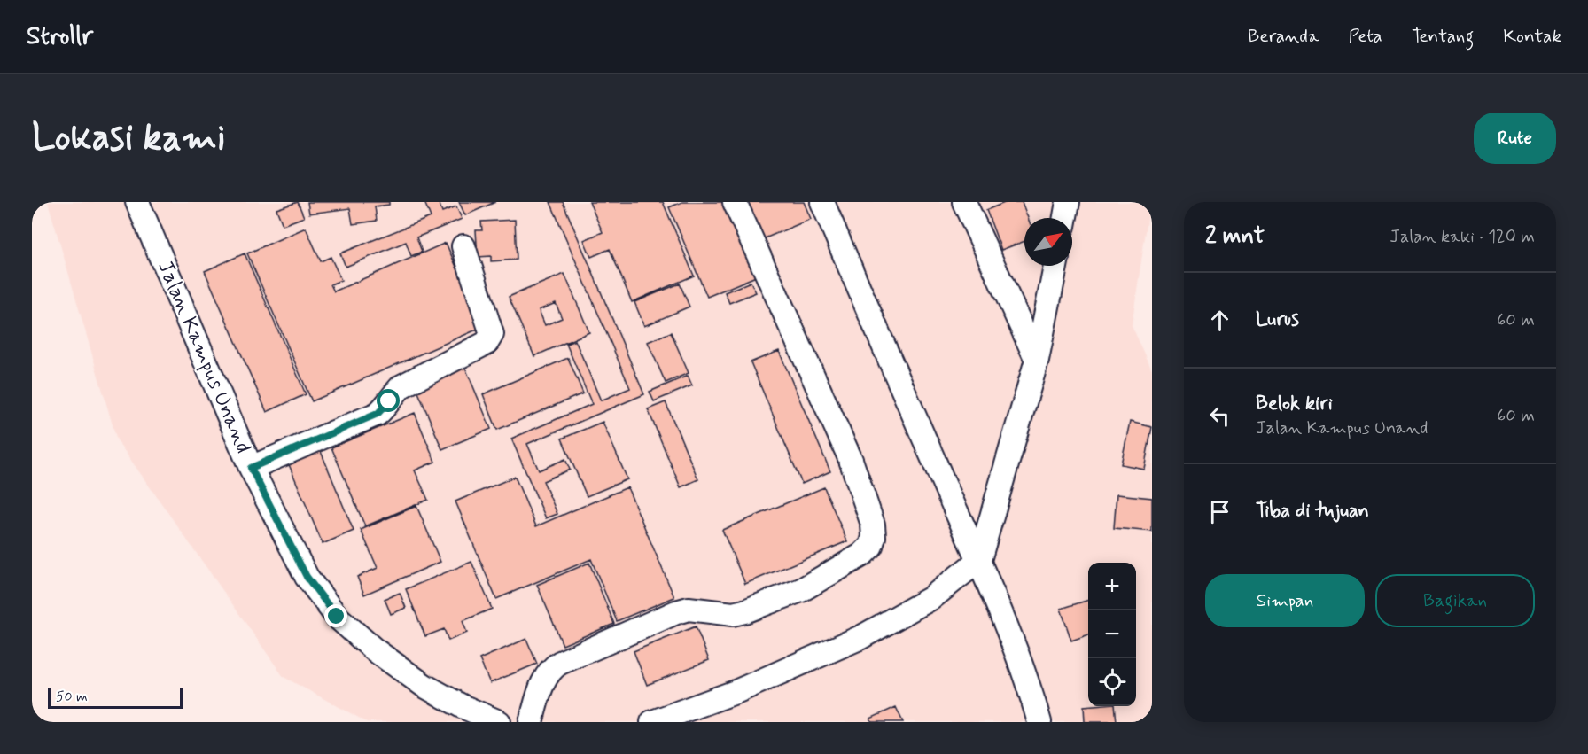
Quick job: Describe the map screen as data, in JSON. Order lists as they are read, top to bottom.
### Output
{
  "streets": {
    "street": ["Jalan Kampus Unand"]
  },
  "scale_bar": "50 m",
  "north": "top right",
  "page": {
    "header": "Strollr",
    "nav": [
      "Beranda",
      "Peta",
      "Tentang",
      "Kontak"
    ],
    "buttons": [
      "Rute",
      ["Simpan", "Bagikan"]
    ],
    "title": "Lokasi kami",
    "heading": ["2 mnt", "Jalan kaki · 120 m"],
    "list": [
      ["Lurus", "60 m"],
      ["Belok kiri", "Jalan Kampus Unand", "60 m"],
      "Tiba di tujuan"
    ],
    "map_buttons": ["+", "−"],
    "scale": "50 m"
  }
}
